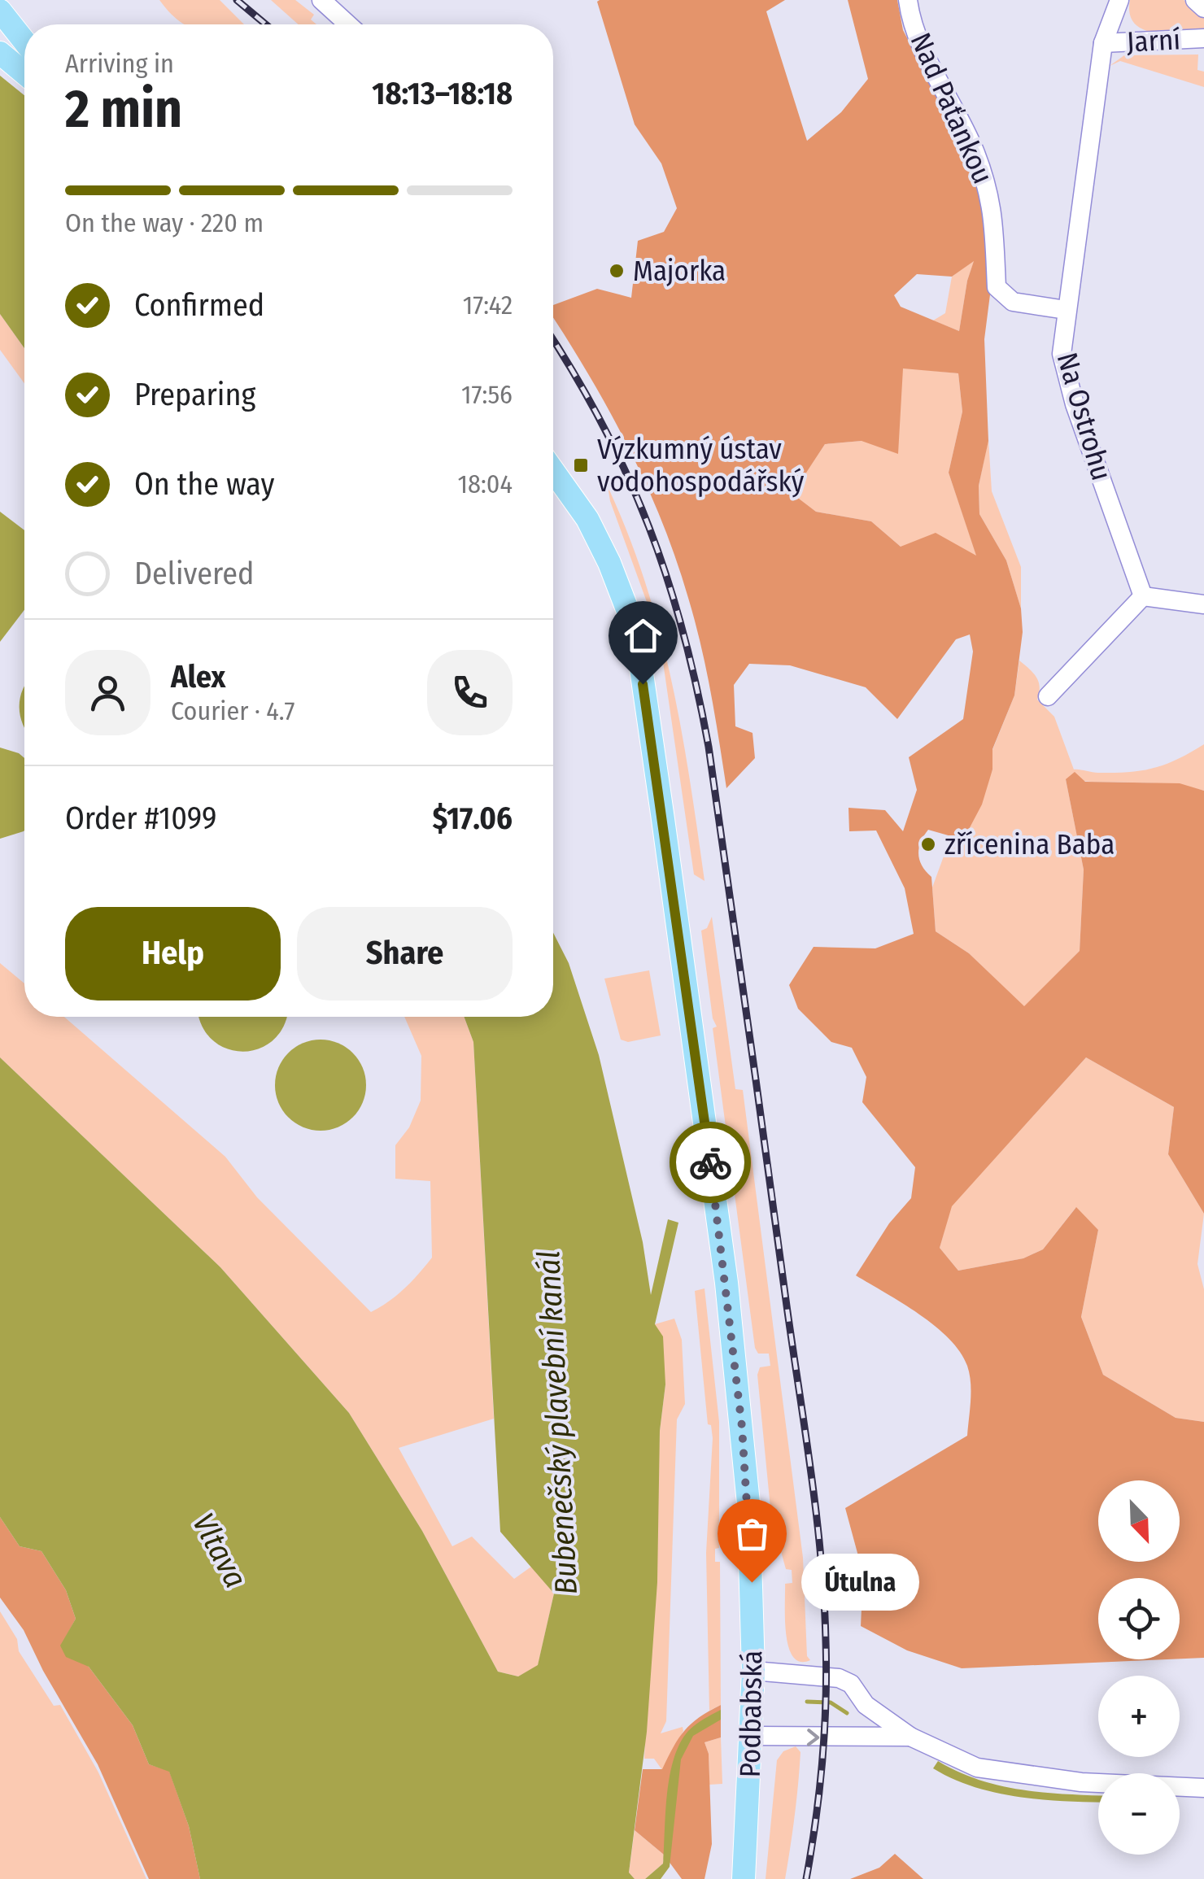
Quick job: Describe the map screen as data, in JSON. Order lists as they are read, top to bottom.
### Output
{
  "streets": {
    "main road": ["Podbabská"],
    "street": ["Jarní", "Nad Paťankou", "Na Ostrohu"]
  },
  "crossings": [
    ["Jarní", "Na Ostrohu"],
    ["Nad Paťankou", "Na Ostrohu"]
  ],
  "water": ["Bubenečský plavební kanál", "Vltava"],
  "places": {
    "other": ["Majorka", "zřícenina Baba", "Útulna"],
    "transit": ["Výzkumný ústav vodohospodářský"]
  },
  "north": "bottom right",
  "page": {
    "heading": ["2 min", "Arriving in", "18:13–18:18"],
    "panel": [
      "Alex",
      "Courier · 4.7",
      "Order #1099",
      "$17.06"
    ],
    "bar": "On the way · 220 m",
    "list": [
      ["Confirmed", "17:42"],
      ["Preparing", "17:56"],
      ["On the way", "18:04"],
      "Delivered"
    ],
    "buttons": ["Help", "Share"],
    "map_buttons": ["+", "−"],
    "bubble": "Útulna"
  }
}
